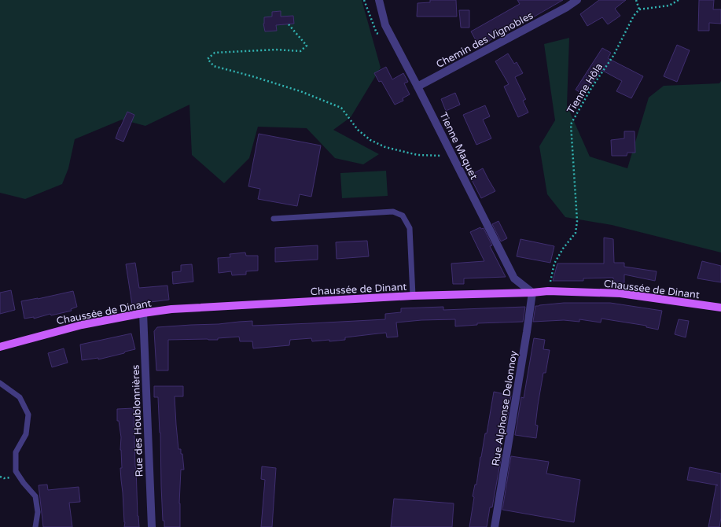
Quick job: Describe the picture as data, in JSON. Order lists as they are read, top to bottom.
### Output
{
  "streets": {
    "main road": ["Chaussée de Dinant"],
    "street": [
      "Chemin des Vignobles",
      "Tienne Maquet",
      "Rue Alphonse Delonnoy",
      "Rue des Houblonnières"
    ],
    "path": ["Tienne Hôla"]
  },
  "crossings": [
    ["Chemin des Vignobles", "Tienne Maquet"],
    ["Tienne Hôla", "Chaussée de Dinant"],
    ["Tienne Maquet", "Chaussée de Dinant"],
    ["Tienne Maquet", "Rue Alphonse Delonnoy"],
    ["Chaussée de Dinant", "Rue Alphonse Delonnoy"],
    ["Chaussée de Dinant", "Rue des Houblonnières"]
  ]
}
